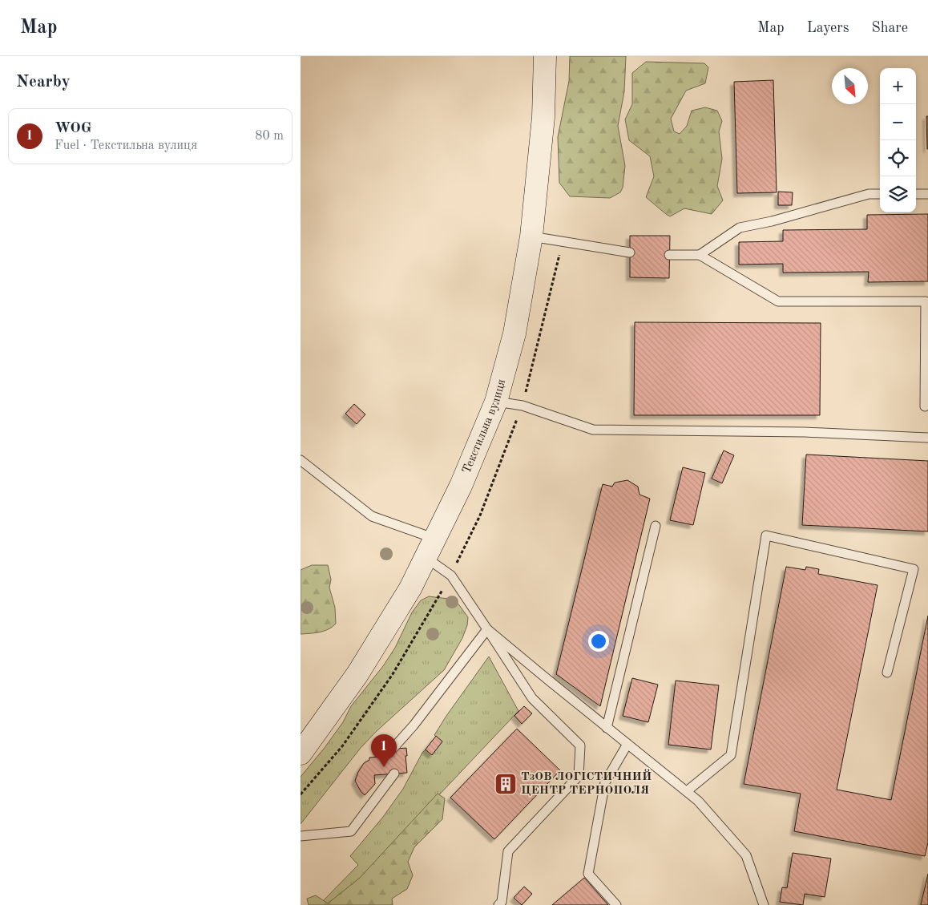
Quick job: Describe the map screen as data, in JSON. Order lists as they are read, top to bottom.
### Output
{
  "streets": {
    "street": ["Текстильна вулиця"]
  },
  "places": {
    "building": ["ТзОВ ЛОГІСТИЧНИЙ ЦЕНТР ТЕРНОПОЛЯ"]
  },
  "north": "bottom right",
  "page": {
    "header": "Map",
    "nav": ["Map", "Layers", "Share"],
    "heading": "Nearby",
    "map_buttons": ["+", "−"],
    "list": [
      {
        "mark": "1",
        "name": "WOG",
        "note": "Fuel · Текстильна вулиця",
        "value": "80 m"
      }
    ],
    "pins": "1"
  }
}
